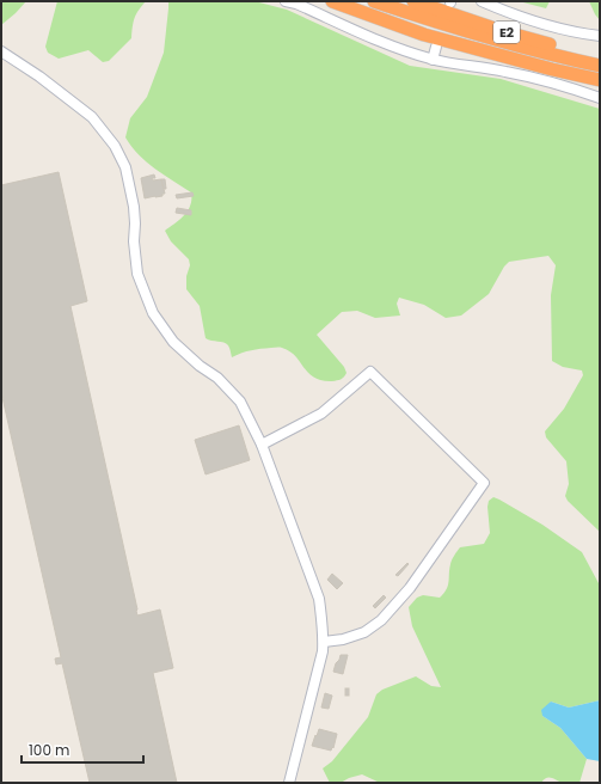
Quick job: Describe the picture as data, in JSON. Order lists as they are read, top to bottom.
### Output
{
  "streets": {
    "highway": ["E2"]
  },
  "scale_bar": "100 m"
}
